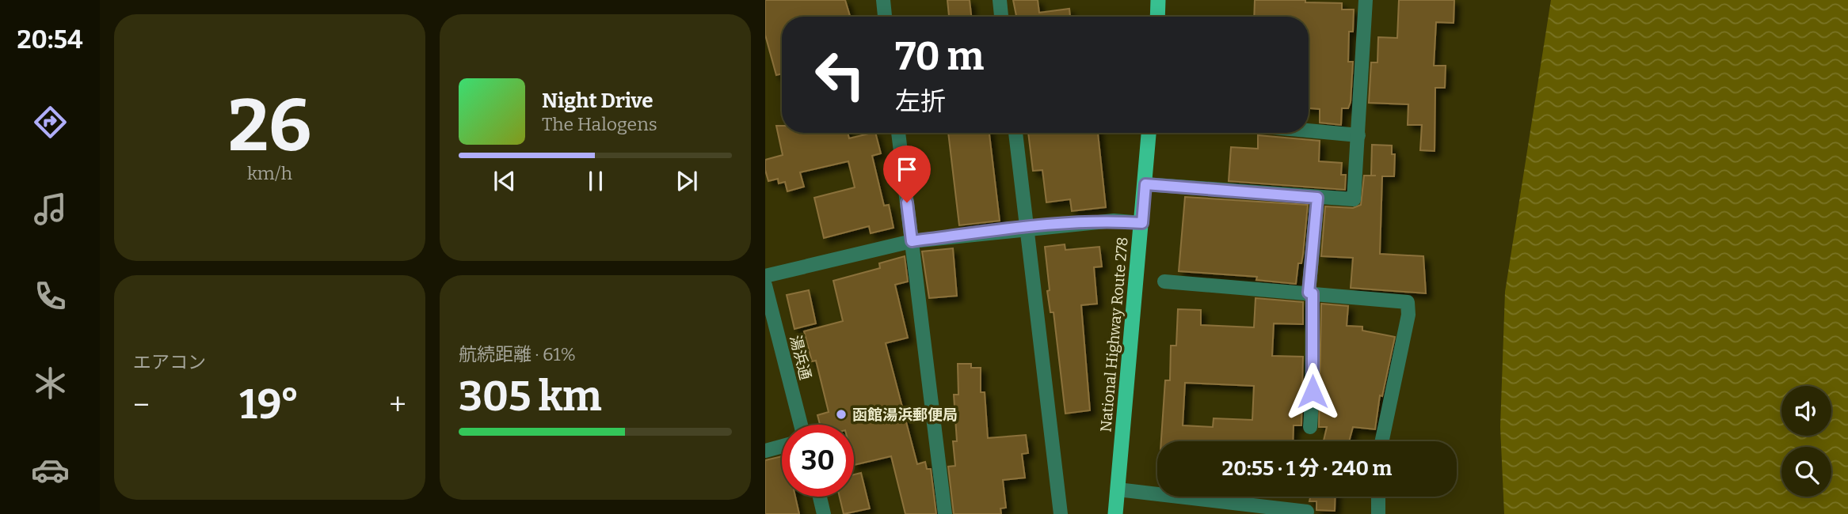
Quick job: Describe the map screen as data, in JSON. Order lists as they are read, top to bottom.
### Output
{
  "streets": {
    "highway": ["National Highway Route 278"],
    "street": ["湯浜通"]
  },
  "places": ["函館湯浜郵便局"],
  "page": {
    "tabs": "20:54",
    "tile": [
      ["26", "km/h"],
      "エアコン",
      ["航続距離 · 61%", "305 km"]
    ],
    "turn": ["70 m", "左折"],
    "song": ["Night Drive", "The Halogens"],
    "heat": ["−", "19°", "+"],
    "limit": "30",
    "trip": "20:55 · 1 分 · 240 m"
  }
}
